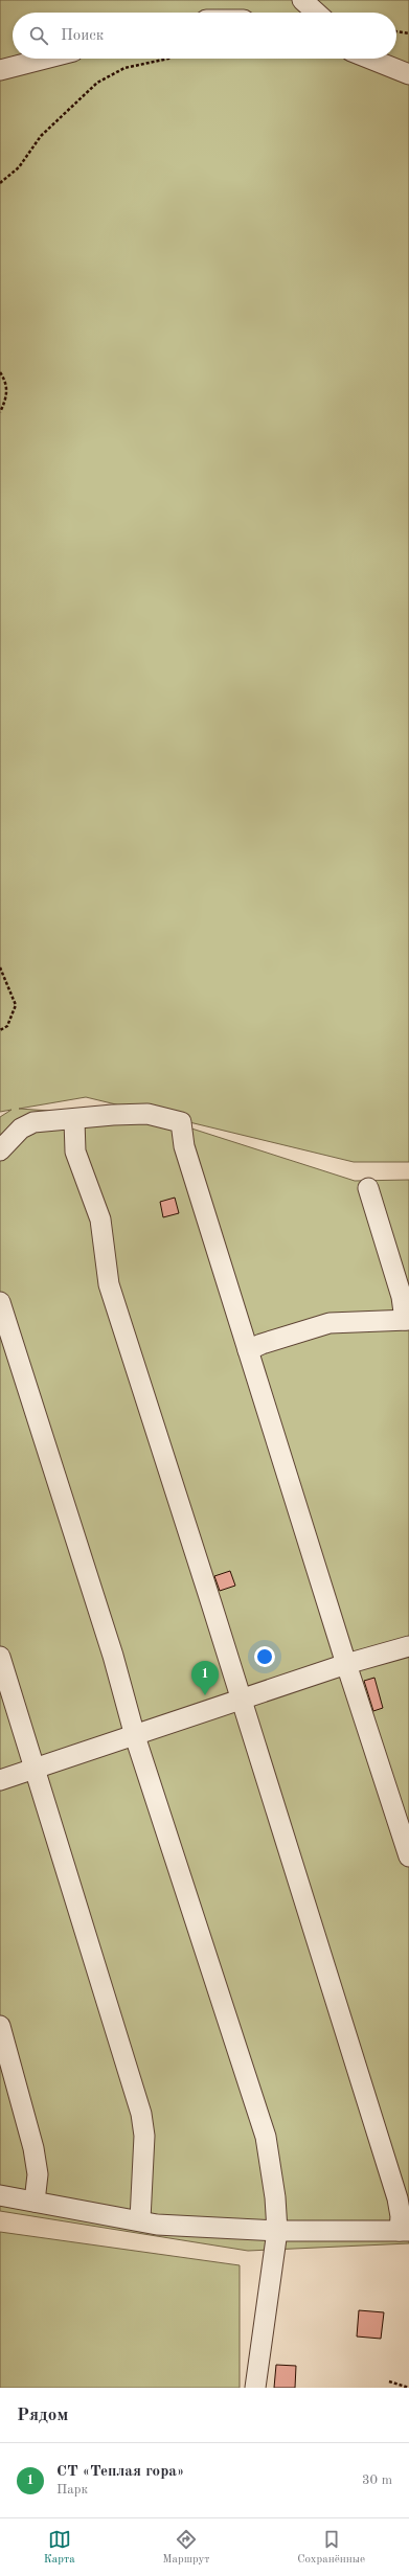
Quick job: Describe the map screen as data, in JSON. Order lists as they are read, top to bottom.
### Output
{
  "page": {
    "search": "Поиск",
    "pins": "1",
    "heading": "Рядом",
    "list": [
      {
        "mark": "1",
        "name": "СТ «Теплая гора»",
        "note": "Парк",
        "value": "30 m"
      }
    ],
    "nav": ["Карта", "Маршрут", "Сохранённые"]
  }
}
